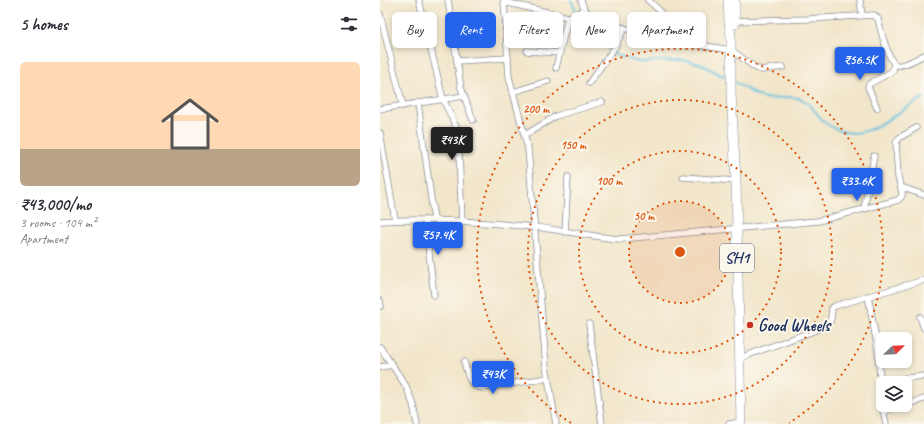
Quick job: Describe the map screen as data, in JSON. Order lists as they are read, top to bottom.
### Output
{
  "streets": {
    "main road": ["SH1"]
  },
  "places": ["Good Wheels"],
  "north": "top right",
  "page": {
    "heading": "5 homes",
    "chip": [
      "Buy",
      "Rent",
      "Filters",
      "New",
      "Apartment"
    ],
    "price": [
      "₹56.5K",
      "₹43K",
      "₹33.6K",
      "₹57.4K",
      "₹43K"
    ],
    "list": [
      {
        "name": "₹43,000/mo",
        "note": "3 rooms · 104 m² · Apartment"
      }
    ]
  },
  "rings": [
    "200 m",
    "150 m",
    "100 m",
    "50 m"
  ]
}
